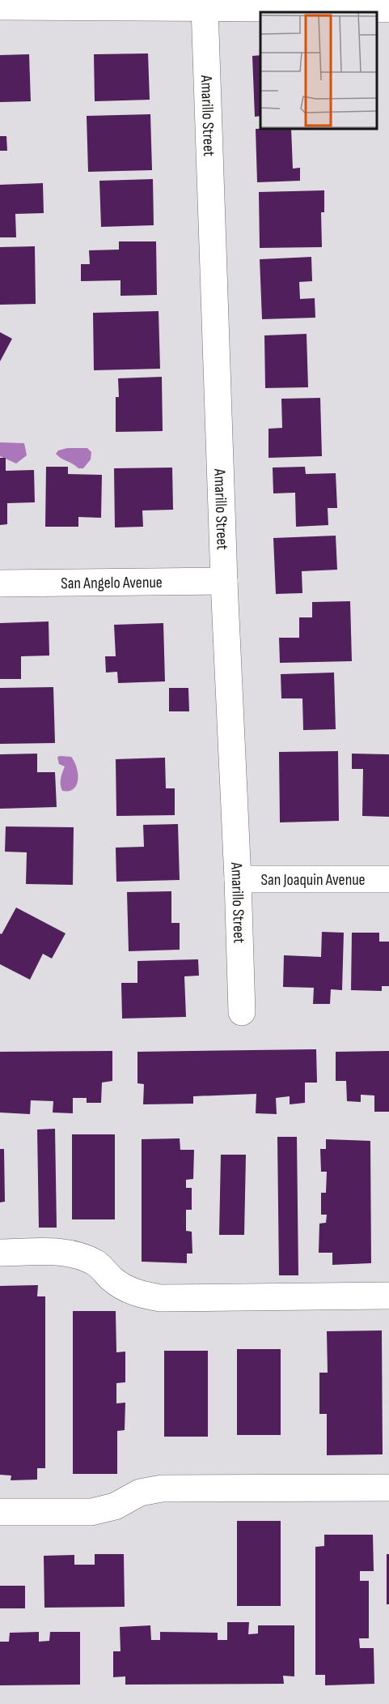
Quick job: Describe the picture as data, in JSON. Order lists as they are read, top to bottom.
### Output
{
  "streets": {
    "street": ["Amarillo Street", "San Angelo Avenue", "San Joaquin Avenue"]
  },
  "crossings": [
    ["Amarillo Street", "San Angelo Avenue"],
    ["Amarillo Street", "San Joaquin Avenue"]
  ]
}
